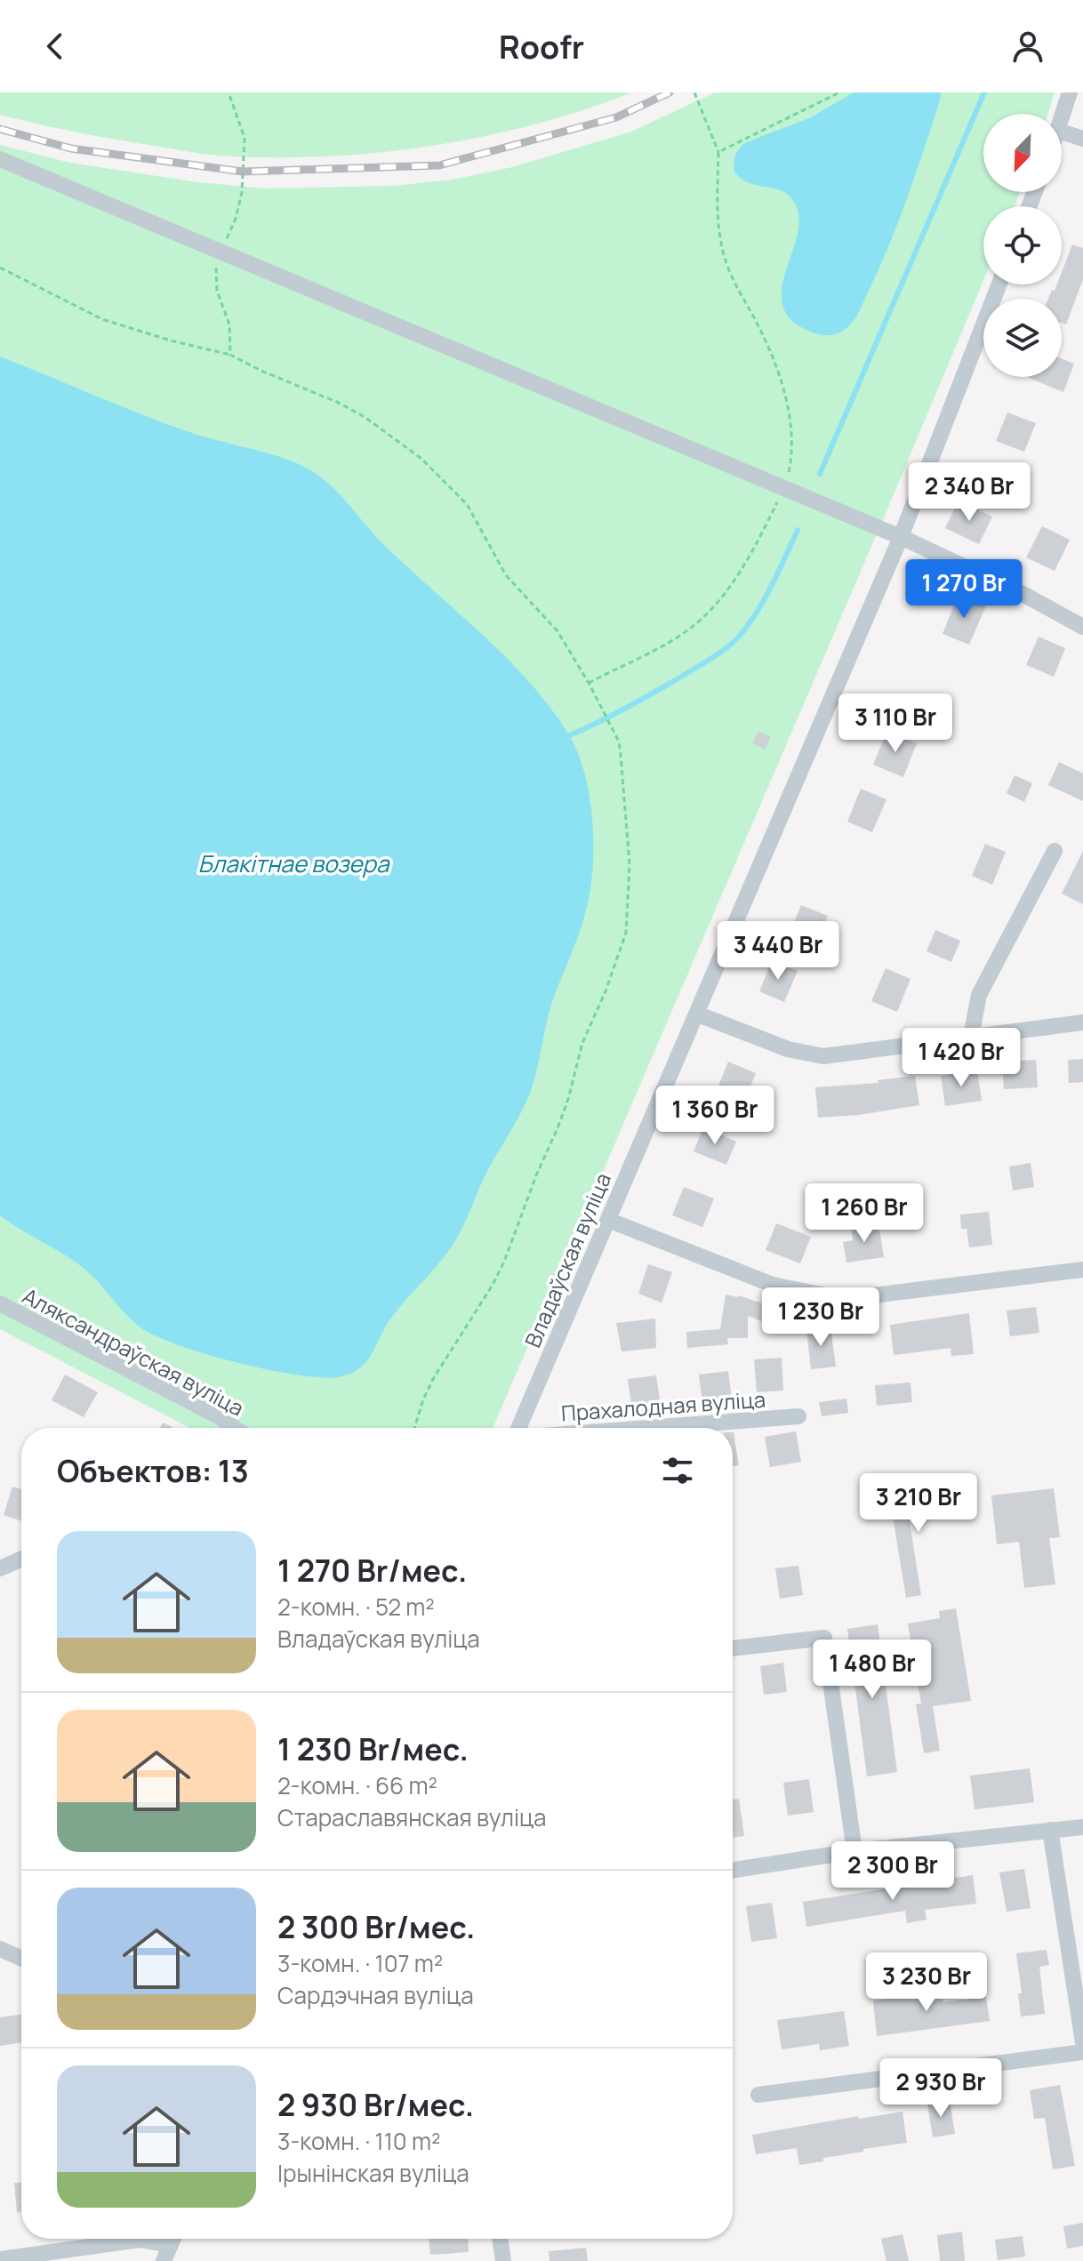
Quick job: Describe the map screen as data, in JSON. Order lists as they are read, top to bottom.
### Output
{
  "streets": {
    "street": ["Владаўская вуліца", "Аляксандраўская вуліца", "Прахалодная вуліца"]
  },
  "water": ["Блакітнае возера"],
  "north": "bottom left",
  "page": {
    "header": "Roofr",
    "price": [
      "2 340 Br",
      "1 270 Br",
      "3 110 Br",
      "3 440 Br",
      "1 420 Br",
      "1 360 Br",
      "1 260 Br",
      "1 230 Br",
      "3 210 Br",
      "1 480 Br",
      "2 300 Br",
      "3 230 Br",
      "2 930 Br"
    ],
    "heading": "Объектов: 13",
    "list": [
      {
        "name": "1 270 Br/мес.",
        "note": "2-комн. · 52 m² · Владаўская вуліца"
      },
      {
        "name": "1 230 Br/мес.",
        "note": "2-комн. · 66 m² · Стараславянская вуліца"
      },
      {
        "name": "2 300 Br/мес.",
        "note": "3-комн. · 107 m² · Сардэчная вуліца"
      },
      {
        "name": "2 930 Br/мес.",
        "note": "3-комн. · 110 m² · Ірынінская вуліца"
      }
    ]
  }
}
